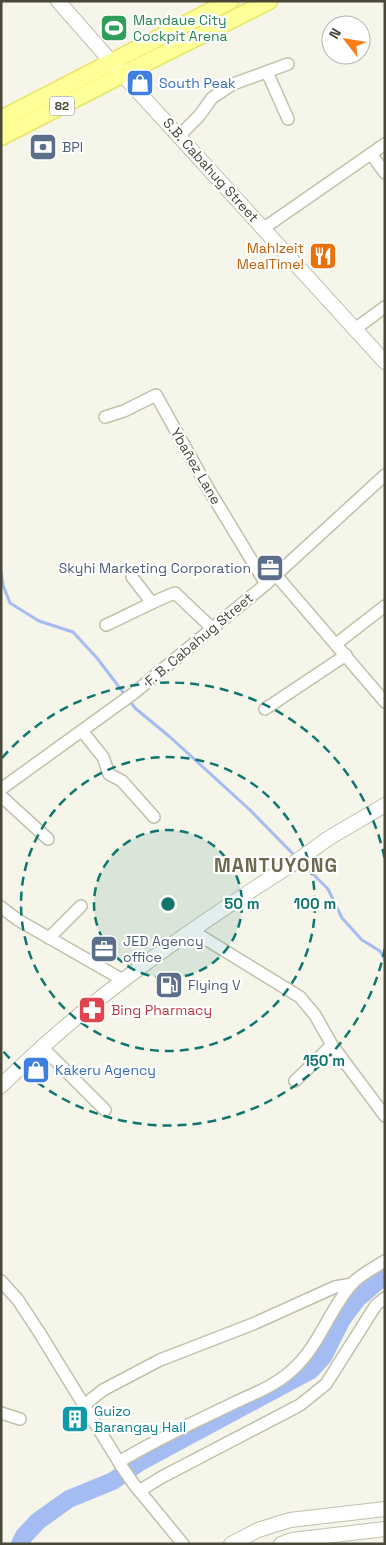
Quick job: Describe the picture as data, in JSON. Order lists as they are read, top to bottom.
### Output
{
  "streets": {
    "main road": ["82"],
    "street": ["S.B. Cabahug Street", "Ybañez Lane", "F. B. Cabahug Street"]
  },
  "crossings": [
    ["82", "S.B. Cabahug Street"],
    ["Ybañez Lane", "F. B. Cabahug Street"]
  ],
  "districts": ["MANTUYONG"],
  "places": {
    "sports": ["Mandaue City Cockpit Arena"],
    "shop": ["South Peak", "Kakeru Agency"],
    "bank": ["BPI"],
    "restaurant": ["Mahlzeit MealTime!"],
    "office": ["Skyhi Marketing Corporation", "JED Agency office"],
    "fuel station": ["Flying V"],
    "pharmacy": ["Bing Pharmacy"],
    "building": ["Guizo Barangay Hall"]
  },
  "north": "top left",
  "rings": ["50 m", "100 m", "150 m"]
}
